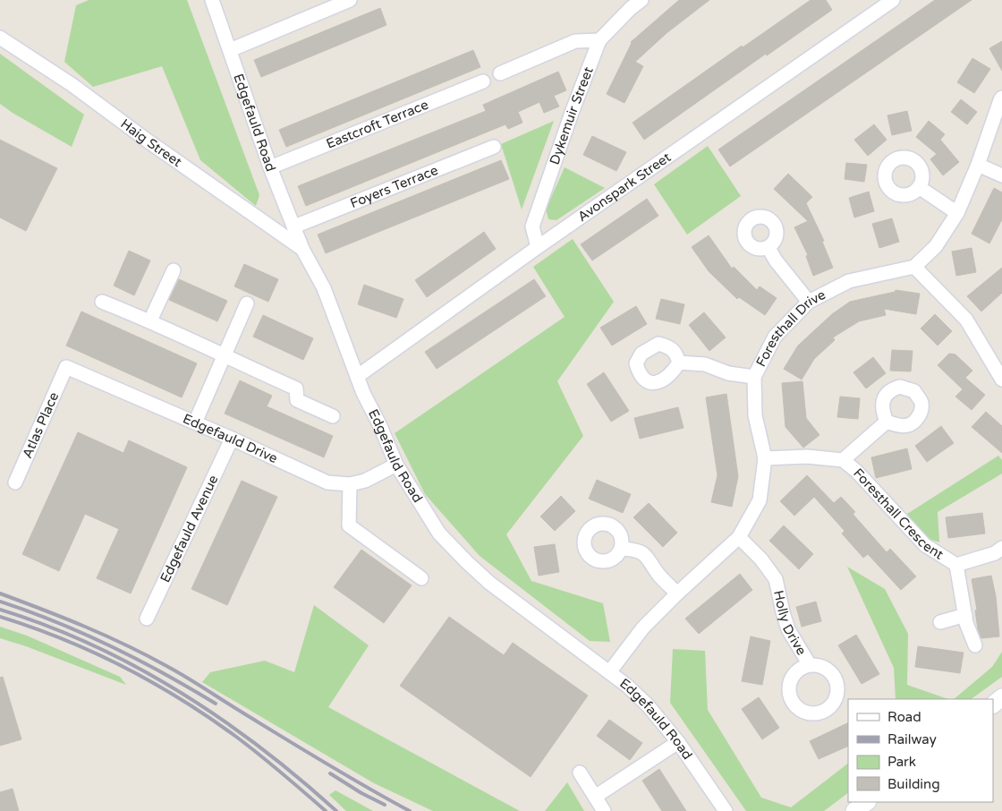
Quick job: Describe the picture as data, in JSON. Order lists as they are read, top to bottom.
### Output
{
  "streets": {
    "street": [
      "Dykemuir Street",
      "Edgefauld Road",
      "Eastcroft Terrace",
      "Haig Street",
      "Foyers Terrace",
      "Avonspark Street",
      "Foresthall Drive",
      "Atlas Place",
      "Edgefauld Drive",
      "Foresthall Crescent",
      "Edgefauld Avenue",
      "Holly Drive"
    ]
  },
  "crossings": [
    ["Dykemuir Street", "Avonspark Street"],
    ["Edgefauld Road", "Eastcroft Terrace"],
    ["Edgefauld Road", "Haig Street"],
    ["Edgefauld Road", "Foyers Terrace"],
    ["Edgefauld Road", "Avonspark Street"],
    ["Edgefauld Road", "Foresthall Drive"],
    ["Edgefauld Road", "Edgefauld Drive"],
    ["Foresthall Drive", "Foresthall Crescent"],
    ["Foresthall Drive", "Holly Drive"],
    ["Atlas Place", "Edgefauld Drive"],
    ["Edgefauld Drive", "Edgefauld Avenue"]
  ],
  "legend": [
    "Road",
    "Railway",
    "Park",
    "Building"
  ]
}
